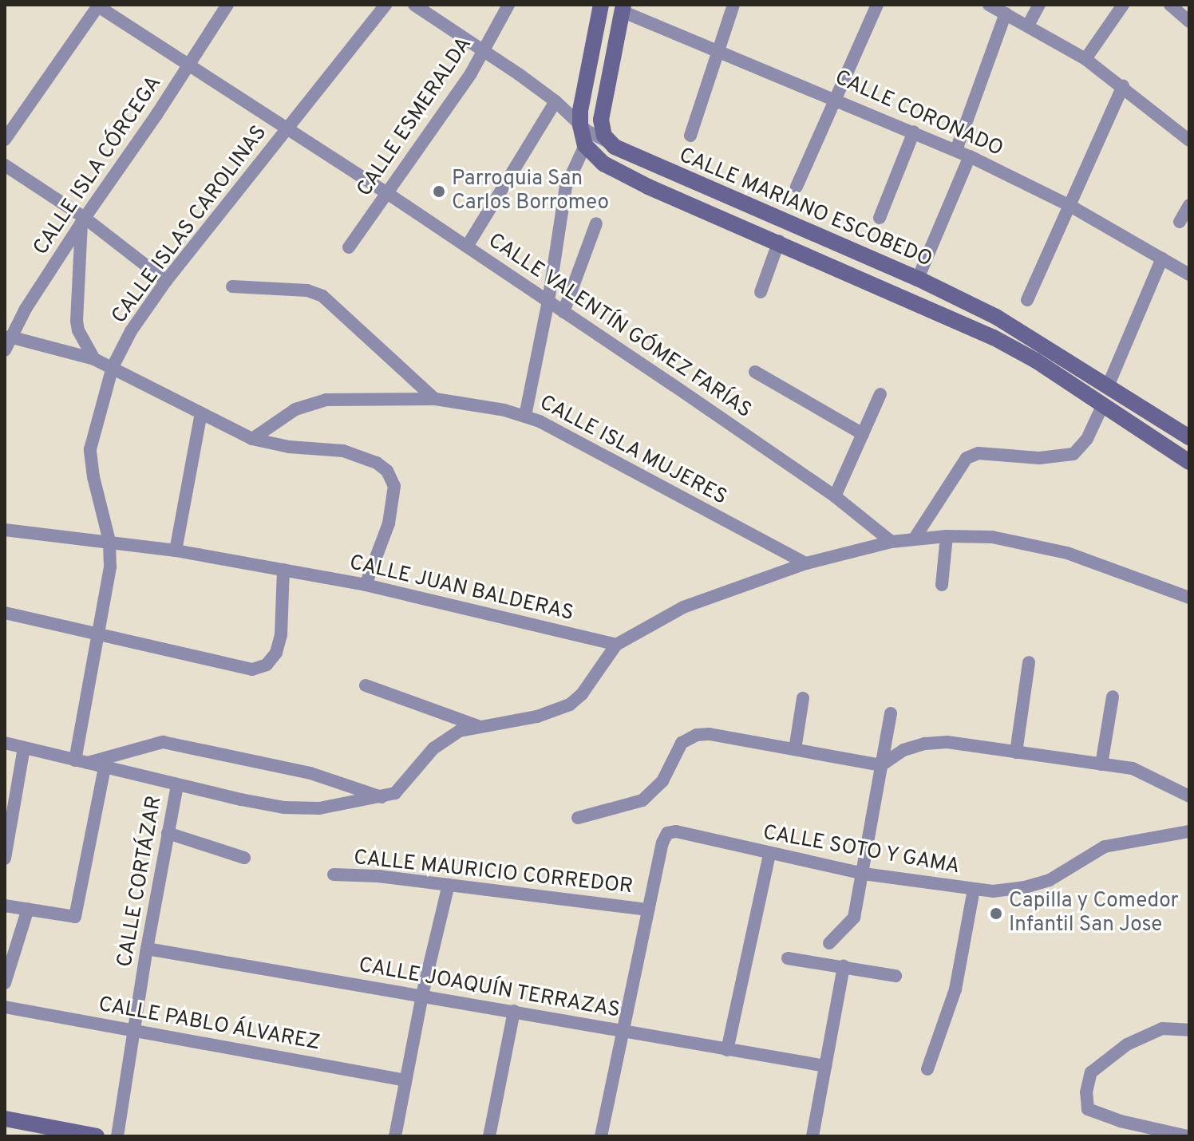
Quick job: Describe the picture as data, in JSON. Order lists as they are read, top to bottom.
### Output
{
  "streets": {
    "main road": ["CALLE MARIANO ESCOBEDO"],
    "street": [
      "CALLE CORONADO",
      "CALLE ESMERALDA",
      "CALLE ISLA CÓRCEGA",
      "CALLE ISLAS CAROLINAS",
      "CALLE VALENTÍN GÓMEZ FARÍAS",
      "CALLE ISLA MUJERES",
      "CALLE JUAN BALDERAS",
      "CALLE SOTO Y GAMA",
      "CALLE MAURICIO CORREDOR",
      "CALLE CORTÁZAR",
      "CALLE JOAQUÍN TERRAZAS",
      "CALLE PABLO ÁLVAREZ"
    ]
  },
  "crossings": [
    ["CALLE ESMERALDA", "CALLE MARIANO ESCOBEDO"],
    ["CALLE ESMERALDA", "CALLE VALENTÍN GÓMEZ FARÍAS"],
    ["CALLE ISLA CÓRCEGA", "CALLE VALENTÍN GÓMEZ FARÍAS"],
    ["CALLE ISLAS CAROLINAS", "CALLE VALENTÍN GÓMEZ FARÍAS"],
    ["CALLE ISLAS CAROLINAS", "CALLE JUAN BALDERAS"],
    ["CALLE SOTO Y GAMA", "CALLE MAURICIO CORREDOR"],
    ["CALLE CORTÁZAR", "CALLE JOAQUÍN TERRAZAS"],
    ["CALLE CORTÁZAR", "CALLE PABLO ÁLVAREZ"]
  ],
  "places": ["Parroquia San Carlos Borromeo", "Capilla y Comedor Infantil San Jose"]
}
